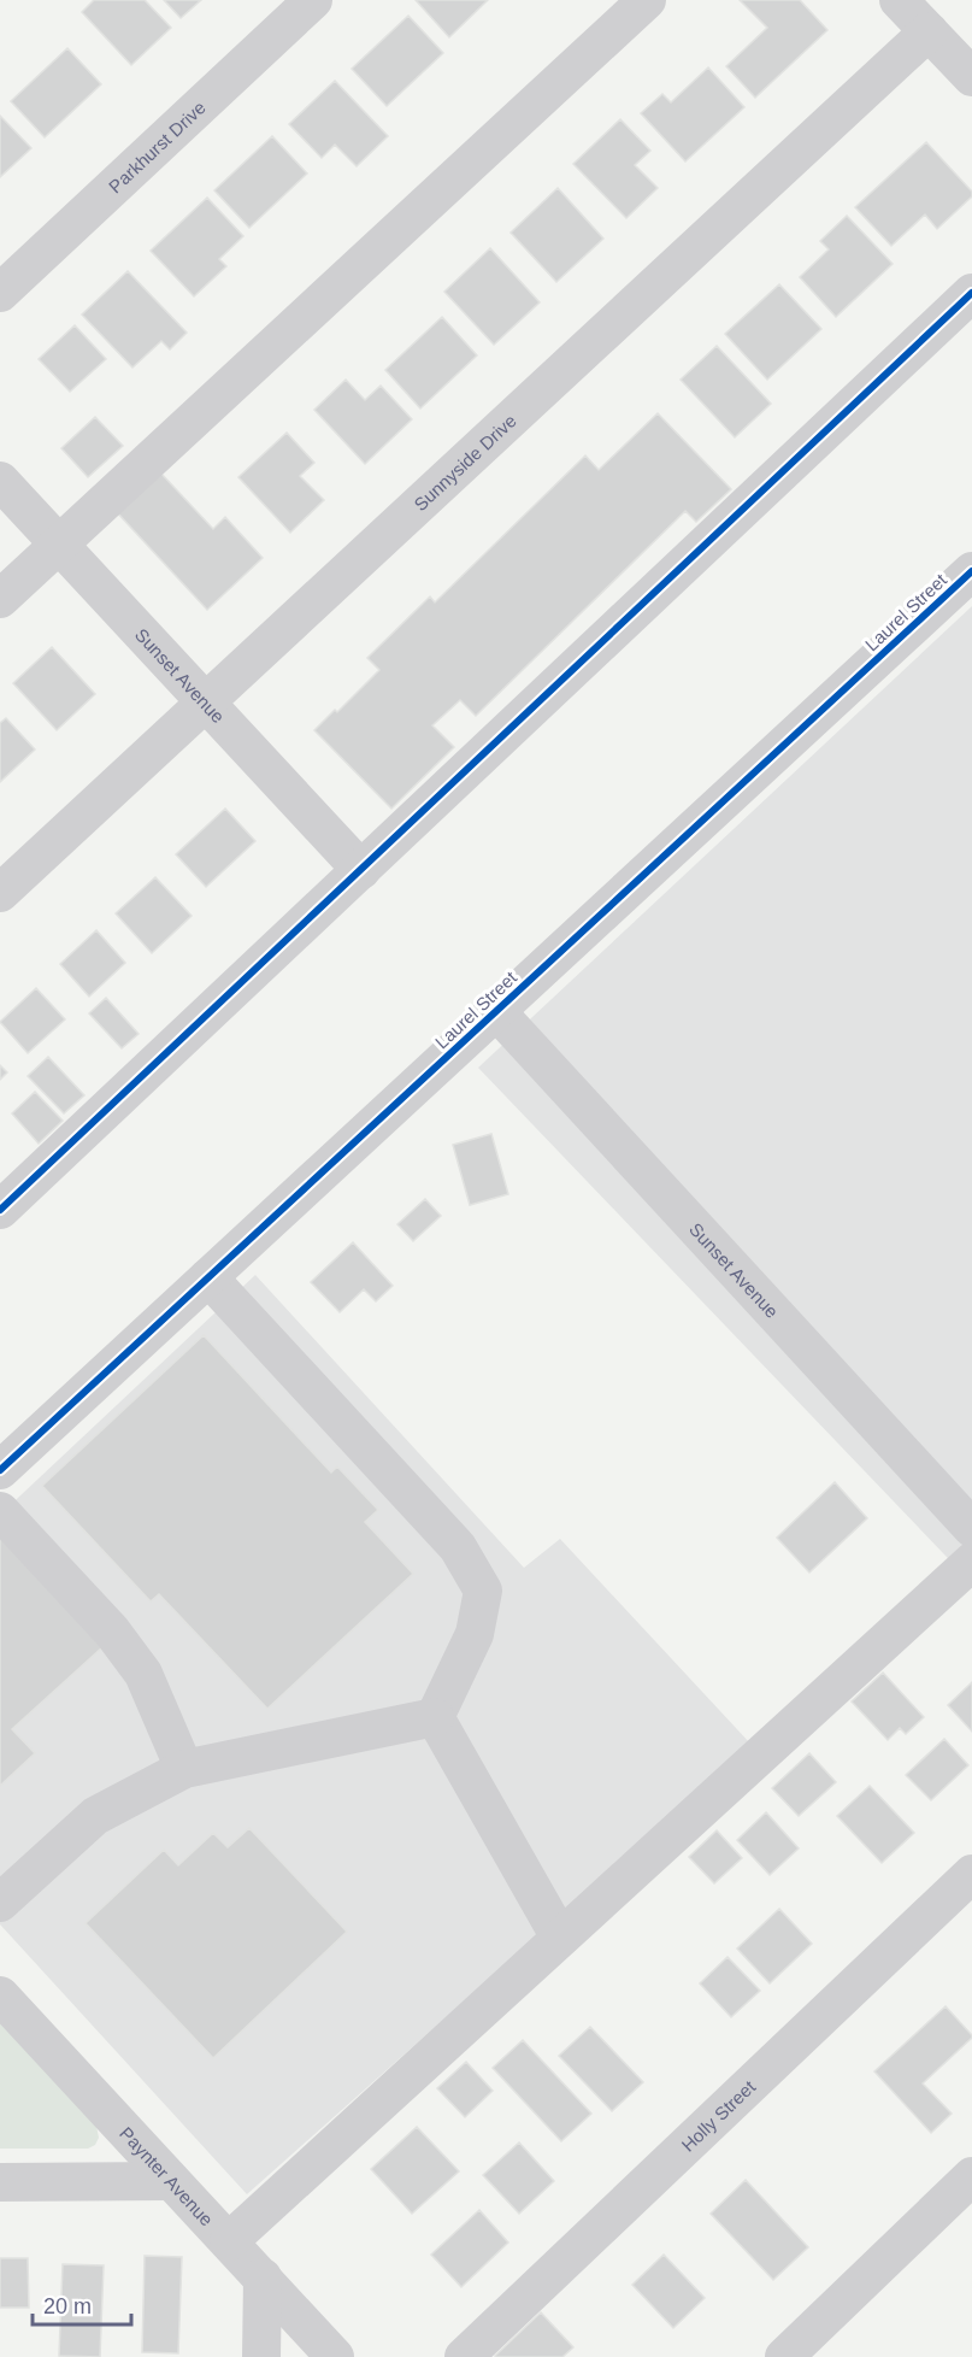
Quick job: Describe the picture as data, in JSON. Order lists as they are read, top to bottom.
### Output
{
  "streets": {
    "street": [
      "Parkhurst Drive",
      "Sunnyside Drive",
      "Laurel Street",
      "Sunset Avenue",
      "Holly Street",
      "Paynter Avenue"
    ]
  },
  "crossings": [
    ["Sunnyside Drive", "Sunset Avenue"],
    ["Laurel Street", "Sunset Avenue"]
  ],
  "scale_bar": "20 m"
}
